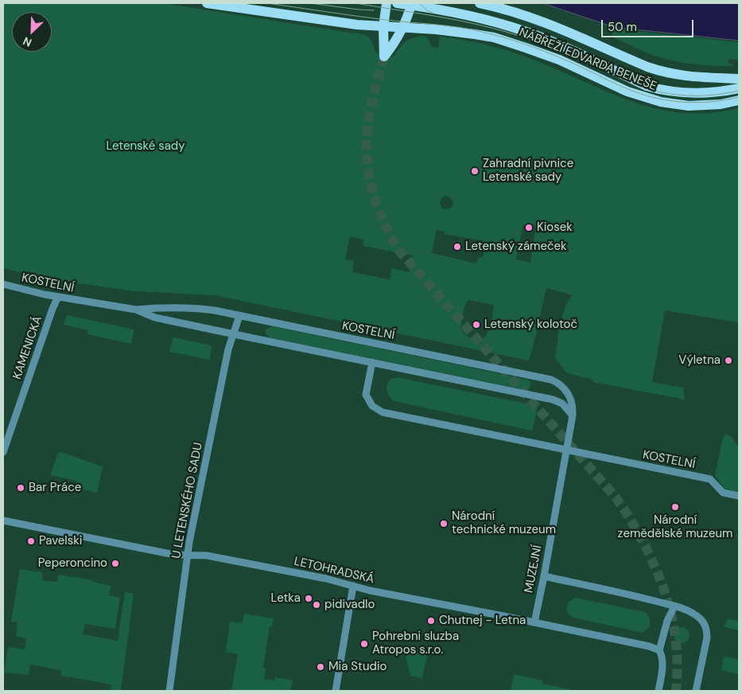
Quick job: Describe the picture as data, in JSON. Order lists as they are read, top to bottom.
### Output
{
  "streets": {
    "main road": ["NÁBŘEŽÍ EDVARDA BENEŠE"],
    "street": [
      "KOSTELNÍ",
      "KAMENICKÁ",
      "U LETENSKÉHO SADU",
      "MUZEJNÍ",
      "LETOHRADSKÁ"
    ]
  },
  "crossings": [
    ["KOSTELNÍ", "KAMENICKÁ"],
    ["KOSTELNÍ", "U LETENSKÉHO SADU"],
    ["KOSTELNÍ", "MUZEJNÍ"],
    ["U LETENSKÉHO SADU", "LETOHRADSKÁ"],
    ["MUZEJNÍ", "LETOHRADSKÁ"]
  ],
  "parks": ["Letenské sady"],
  "places": [
    "Zahradní pivnice Letenské sady",
    "Kiosek",
    "Letenský zámeček",
    "Letenský kolotoč",
    "Výletna",
    "Bar Práce",
    "Národní zemědělské muzeum",
    "Národní technické muzeum",
    "Pavelski",
    "Peperoncino",
    "Letka",
    "pidivadlo",
    "Chutnej - Letna",
    "Pohrebni sluzba Atropos s.r.o.",
    "Mia Studio"
  ],
  "scale_bar": "50 m",
  "north": "bottom left"
}
